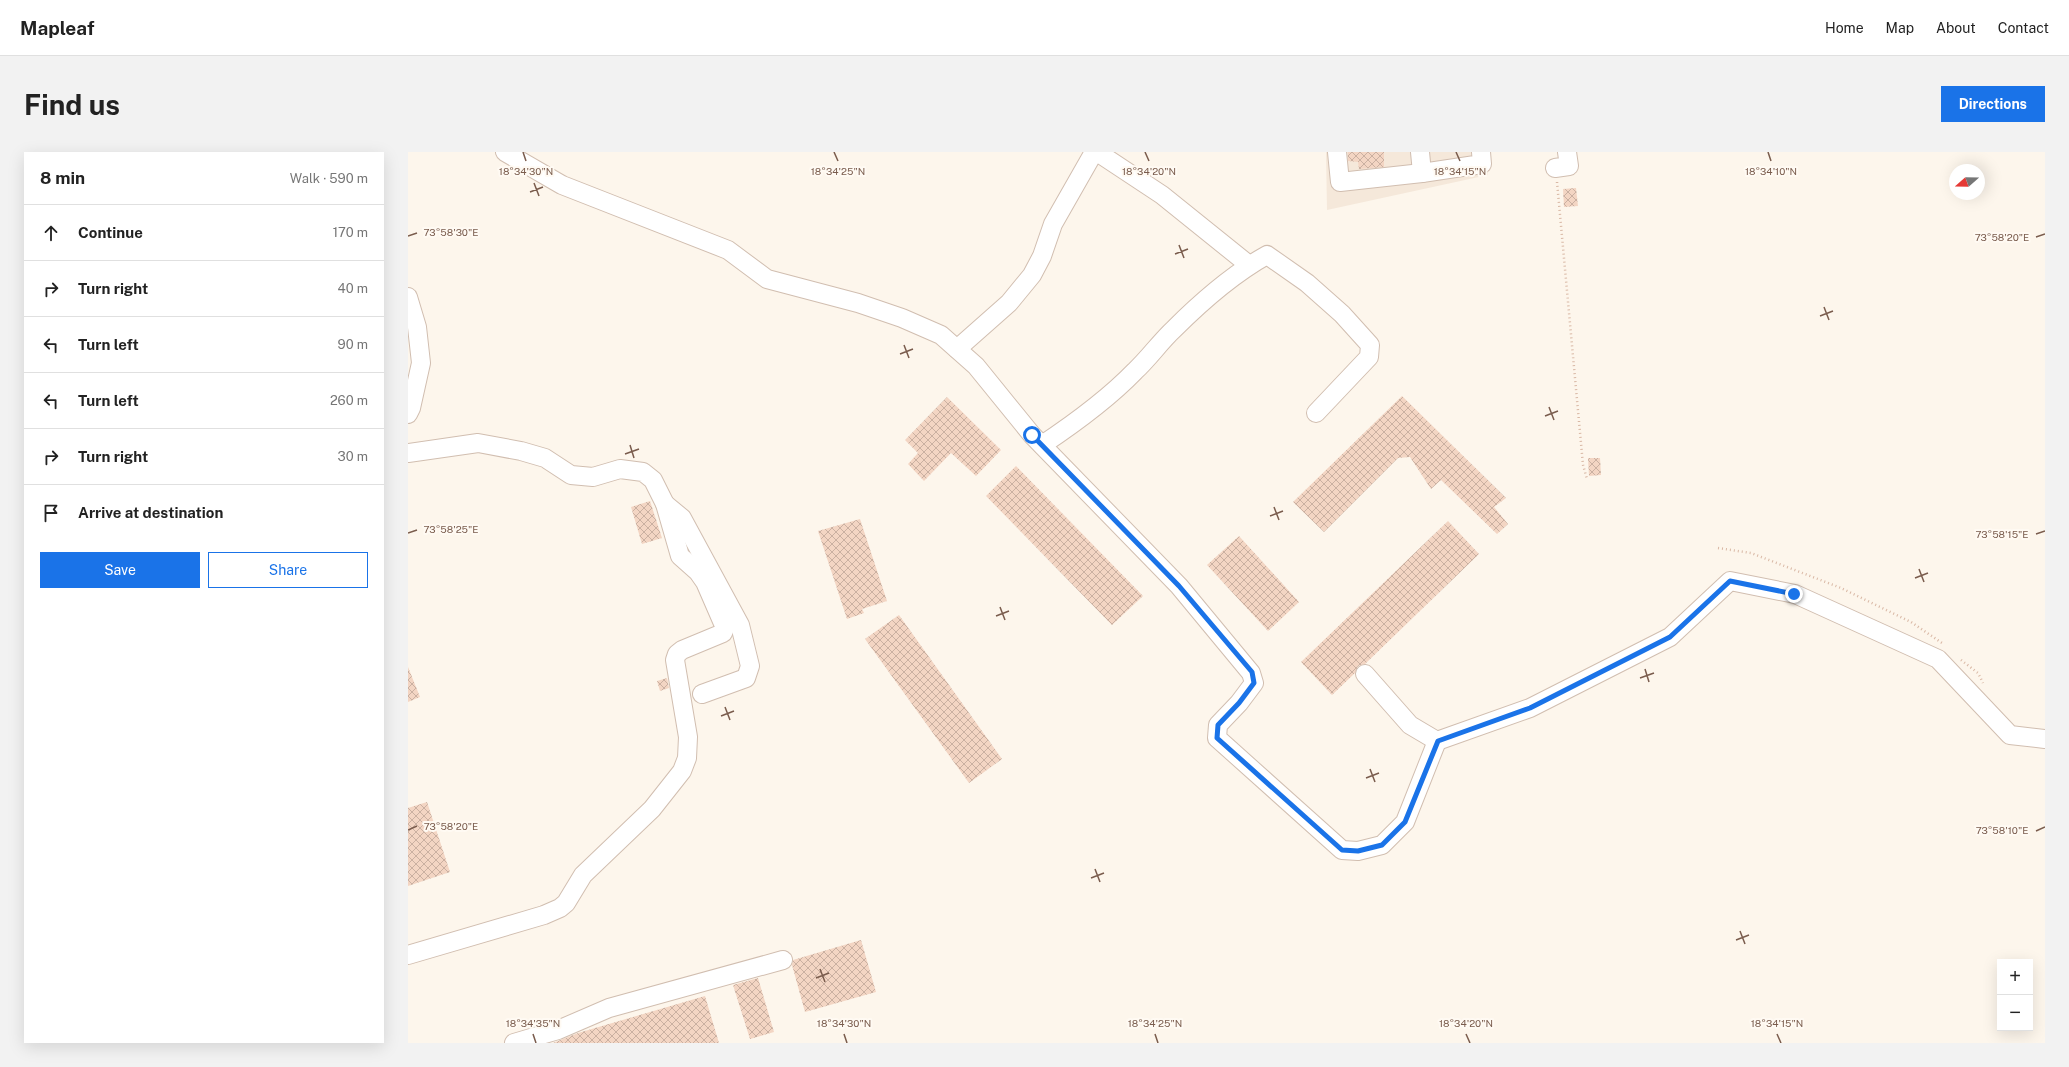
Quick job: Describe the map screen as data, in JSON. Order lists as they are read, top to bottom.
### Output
{
  "north": "left",
  "page": {
    "header": "Mapleaf",
    "nav": [
      "Home",
      "Map",
      "About",
      "Contact"
    ],
    "buttons": [
      "Directions",
      ["Save", "Share"]
    ],
    "title": "Find us",
    "heading": ["8 min", "Walk · 590 m"],
    "list": [
      ["Continue", "170 m"],
      ["Turn right", "40 m"],
      ["Turn left", "90 m"],
      ["Turn left", "260 m"],
      ["Turn right", "30 m"],
      "Arrive at destination"
    ],
    "map_buttons": ["+", "−"]
  },
  "coordinates": [
    "18°34'30\"N",
    "18°34'25\"N",
    "18°34'20\"N",
    "18°34'15\"N",
    "18°34'10\"N",
    "73°58'30\"E",
    "73°58'20\"E",
    "73°58'25\"E",
    "73°58'15\"E",
    "73°58'10\"E",
    "18°34'35\"N"
  ]
}
